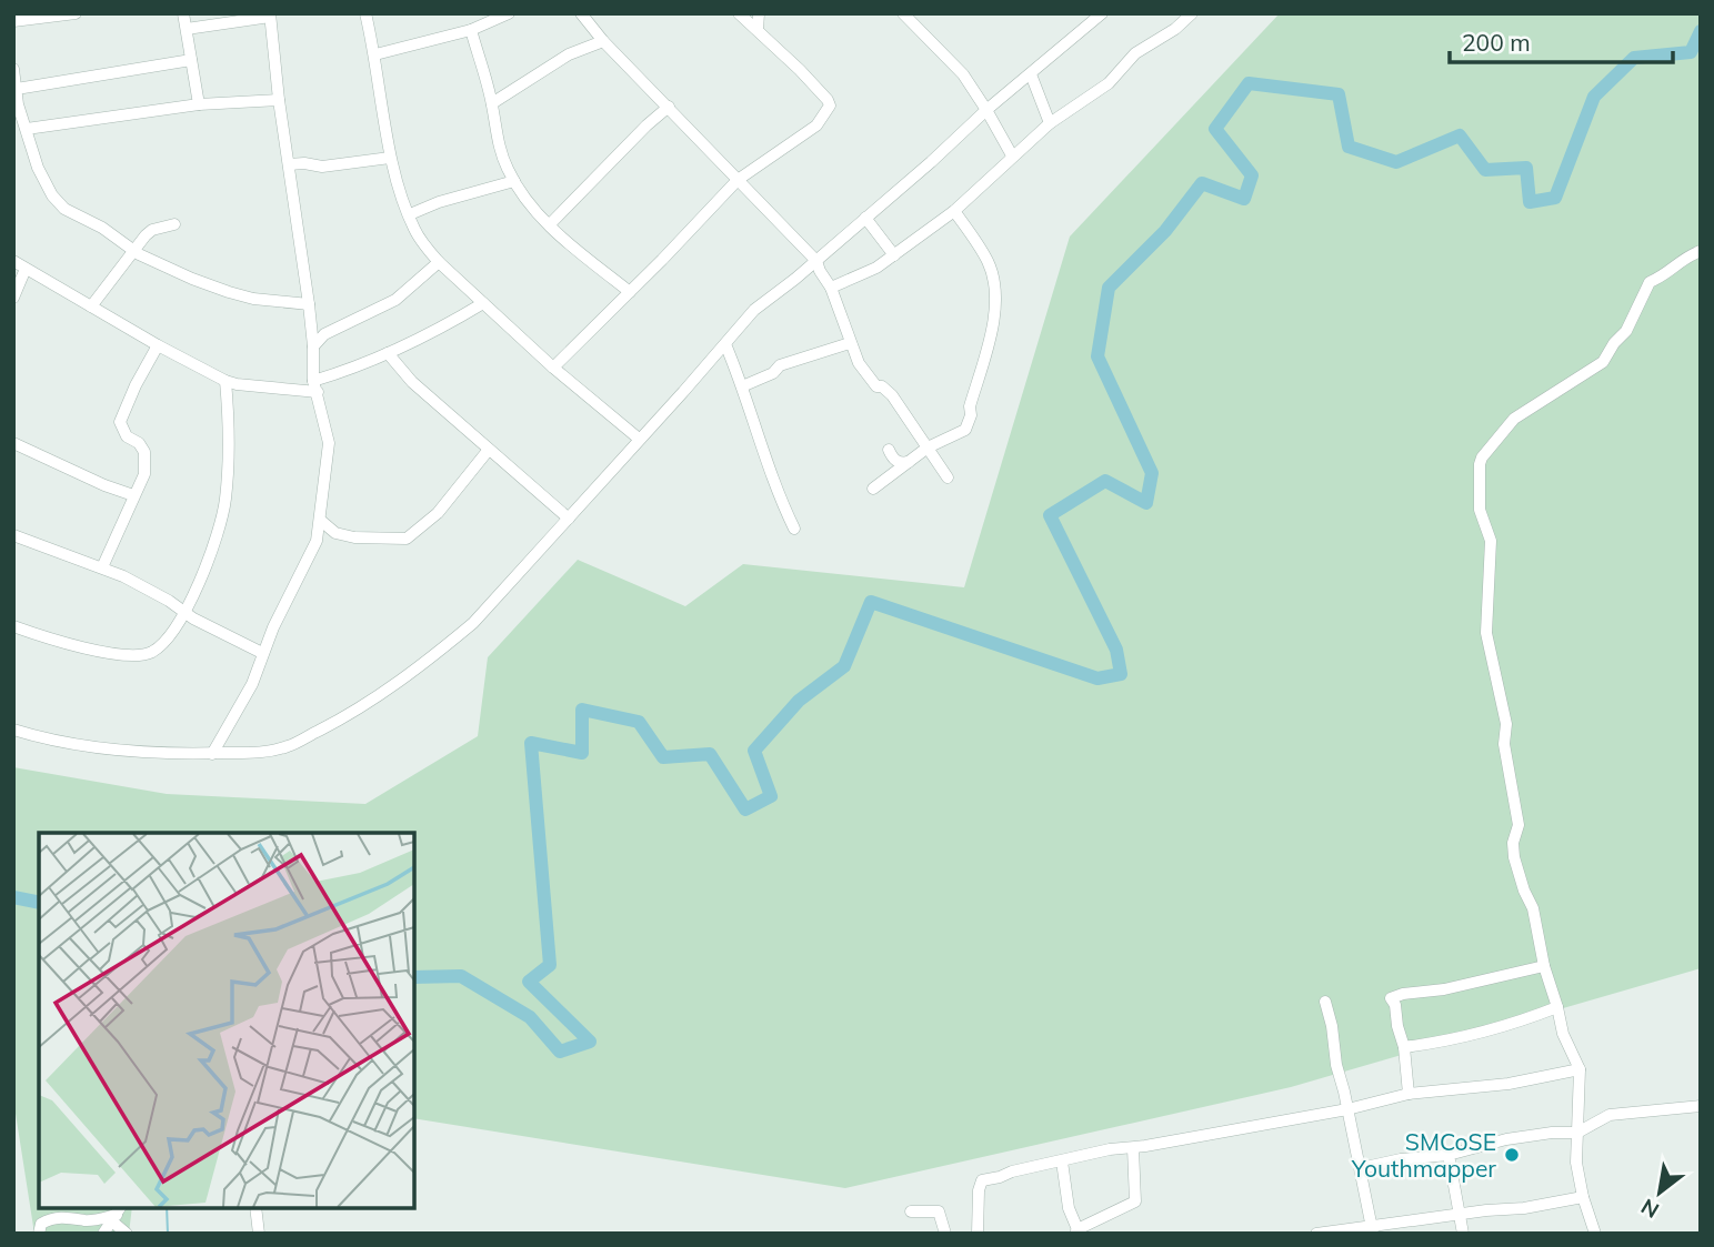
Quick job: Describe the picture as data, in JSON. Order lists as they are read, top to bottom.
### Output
{
  "places": ["SMCoSE Youthmapper"],
  "scale_bar": "200 m",
  "north": "bottom left"
}
